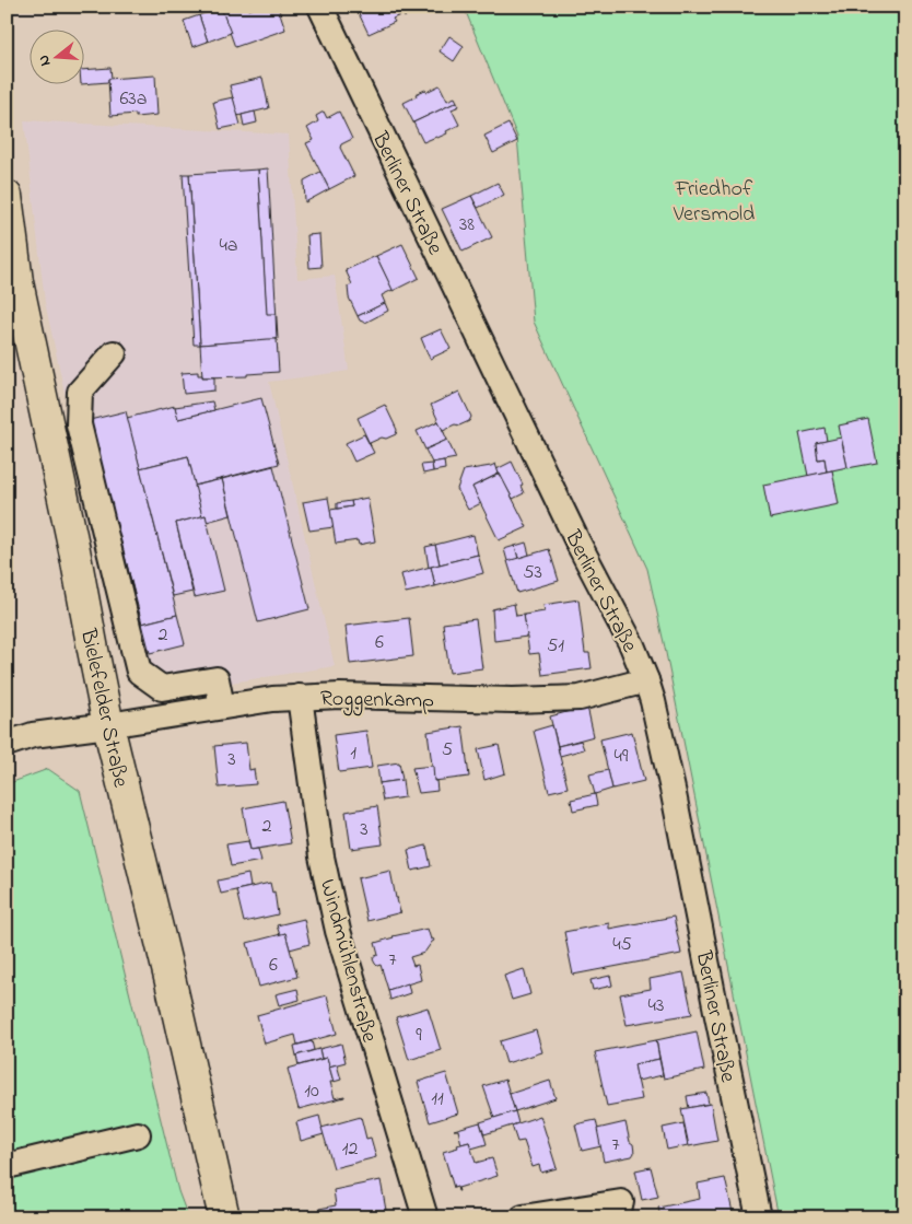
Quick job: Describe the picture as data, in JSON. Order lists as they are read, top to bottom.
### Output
{
  "streets": {
    "main road": ["Bielefelder Straße"],
    "street": ["Berliner Straße", "Roggenkamp", "Windmühlenstraße"]
  },
  "crossings": [
    ["Berliner Straße", "Roggenkamp"],
    ["Roggenkamp", "Bielefelder Straße"],
    ["Roggenkamp", "Windmühlenstraße"]
  ],
  "parks": ["Friedhof Versmold"],
  "house_numbers": [
    "63a",
    "38",
    "4a",
    "53",
    "2",
    "6",
    "51",
    "5",
    "1",
    "49",
    "3",
    "2",
    "3",
    "45",
    "7",
    "6",
    "43",
    "9",
    "10",
    "11",
    "7",
    "12"
  ],
  "north": "left"
}
